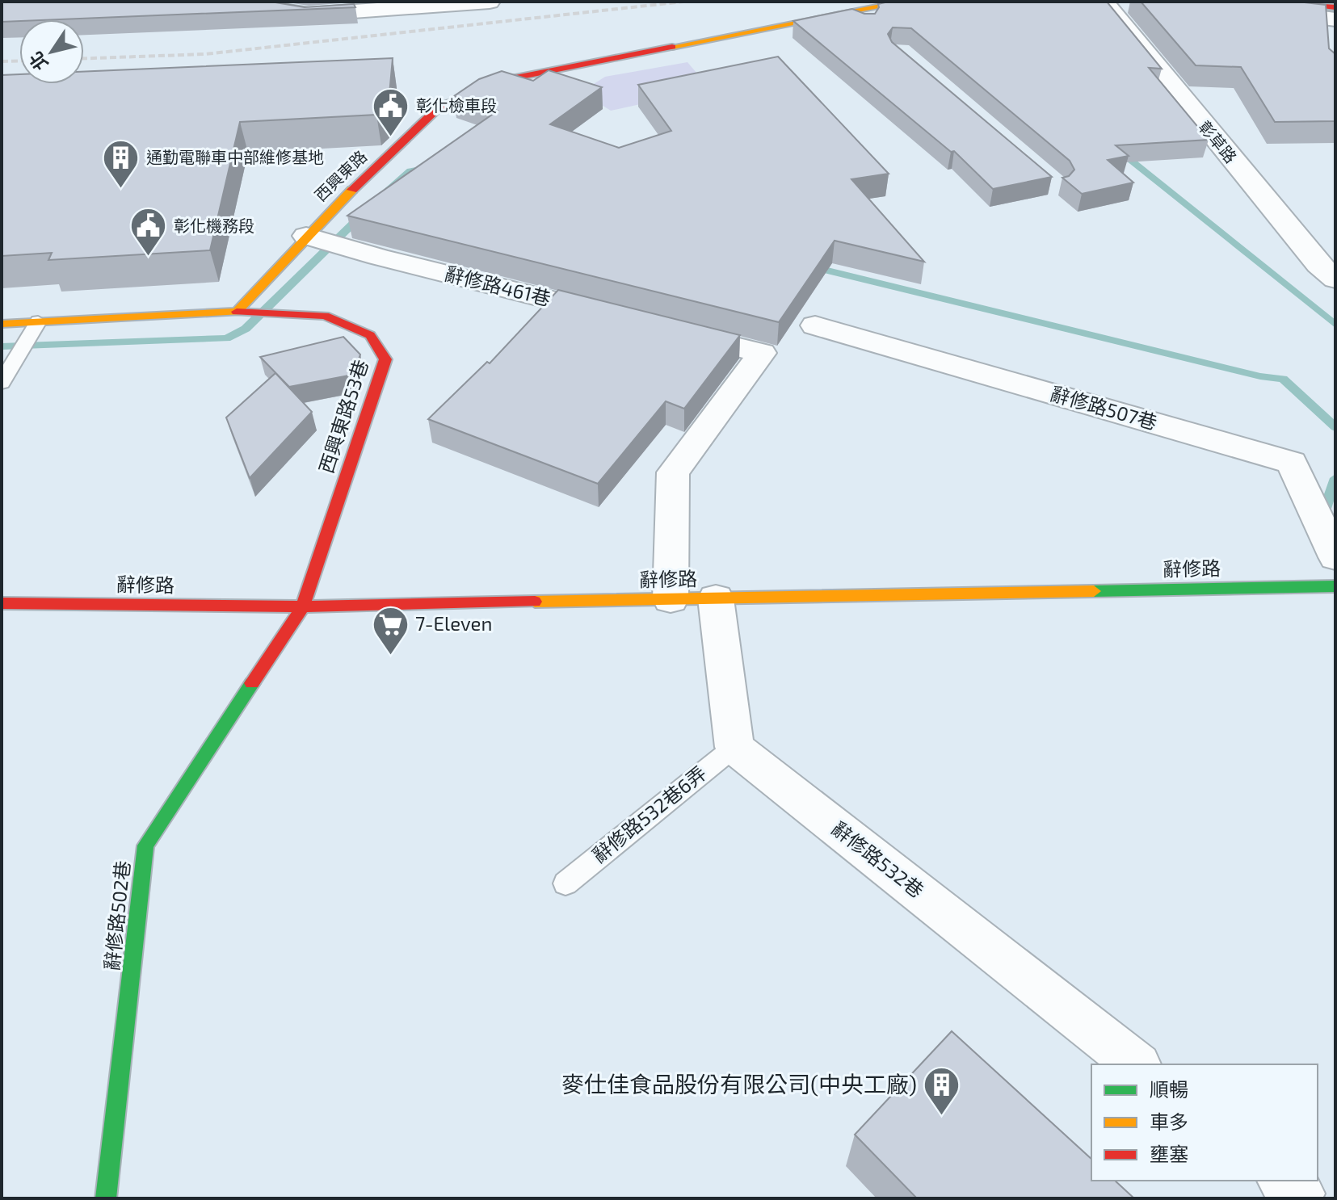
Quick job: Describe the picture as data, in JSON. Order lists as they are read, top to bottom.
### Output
{
  "streets": {
    "street": [
      "彰草路",
      "西興東路",
      "辭修路461巷",
      "辭修路507巷",
      "西興東路53巷",
      "辭修路",
      "辭修路532巷",
      "辭修路502巷"
    ],
    "lane": ["辭修路532巷6弄"]
  },
  "crossings": [
    ["西興東路", "辭修路461巷"],
    ["西興東路", "西興東路53巷"],
    ["西興東路53巷", "辭修路"],
    ["西興東路53巷", "辭修路502巷"],
    ["辭修路", "辭修路502巷"],
    ["辭修路532巷6弄", "辭修路532巷"]
  ],
  "places": {
    "public building": ["彰化檢車段", "彰化機務段"],
    "building": ["通勤電聯車中部維修基地", "麥仕佳食品股份有限公司(中央工廠)"],
    "supermarket": ["7-Eleven"]
  },
  "legend": ["順暢", "車多", "壅塞"],
  "north": "bottom left"
}
